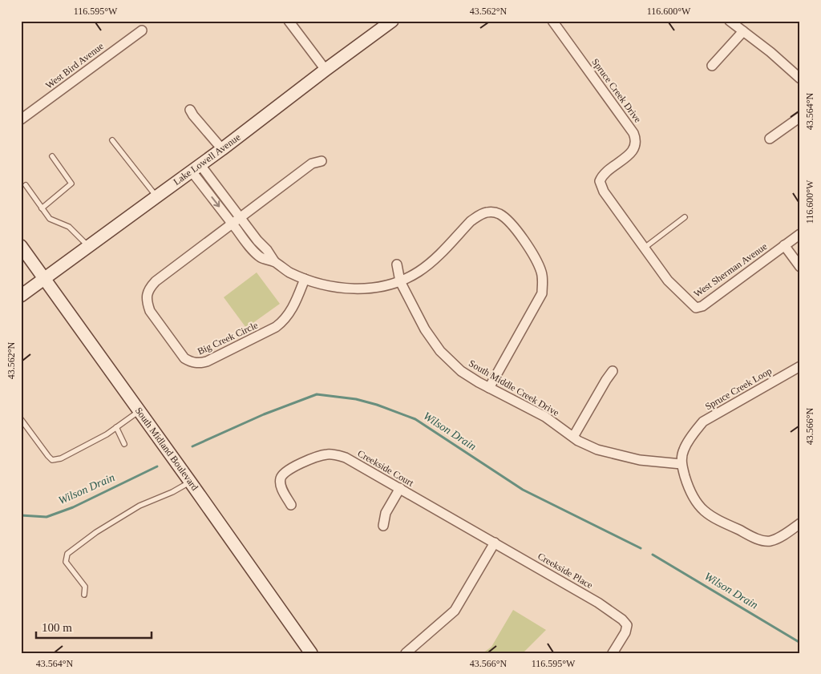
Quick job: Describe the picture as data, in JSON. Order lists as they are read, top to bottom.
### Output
{
  "streets": {
    "main road": ["Lake Lowell Avenue", "South Midland Boulevard"],
    "street": [
      "West Bird Avenue",
      "Spruce Creek Drive",
      "West Sherman Avenue",
      "Big Creek Circle",
      "South Middle Creek Drive",
      "Spruce Creek Loop",
      "Creekside Court",
      "Creekside Place"
    ]
  },
  "crossings": [
    ["Spruce Creek Drive", "West Sherman Avenue"],
    ["Lake Lowell Avenue", "South Midland Boulevard"],
    ["South Middle Creek Drive", "Spruce Creek Loop"],
    ["Creekside Court", "Creekside Place"]
  ],
  "water": ["Wilson Drain"],
  "scale_bar": "100 m",
  "coordinates": [
    "116.595°W",
    "43.562°N",
    "116.600°W",
    "43.564°N",
    "43.566°N"
  ]
}
